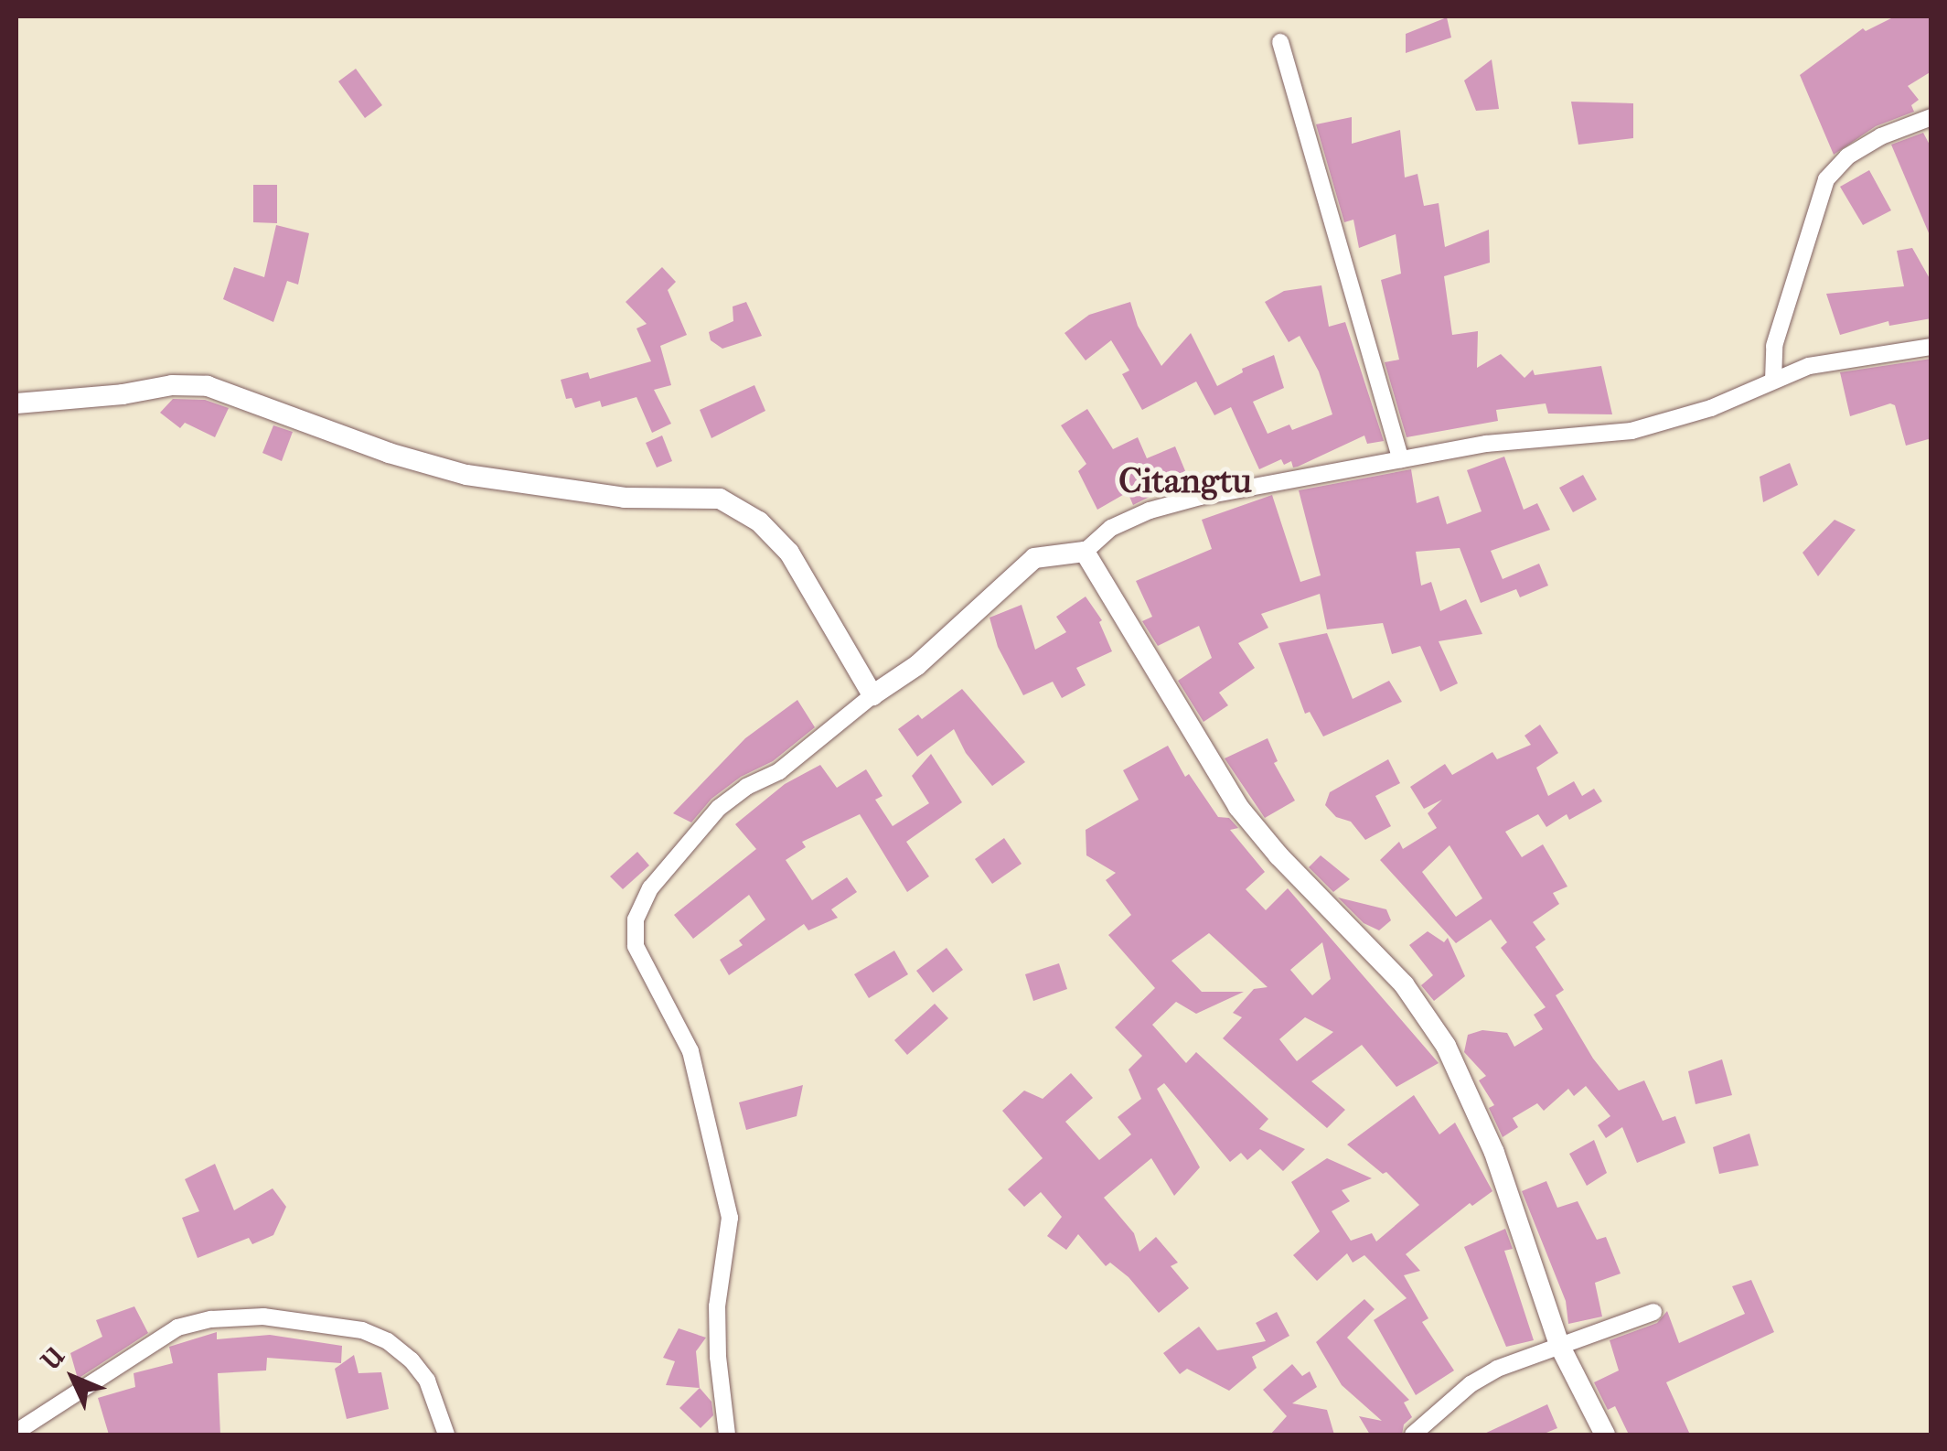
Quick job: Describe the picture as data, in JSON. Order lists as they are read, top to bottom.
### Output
{
  "districts": ["Citangtu"],
  "north": "top left"
}
